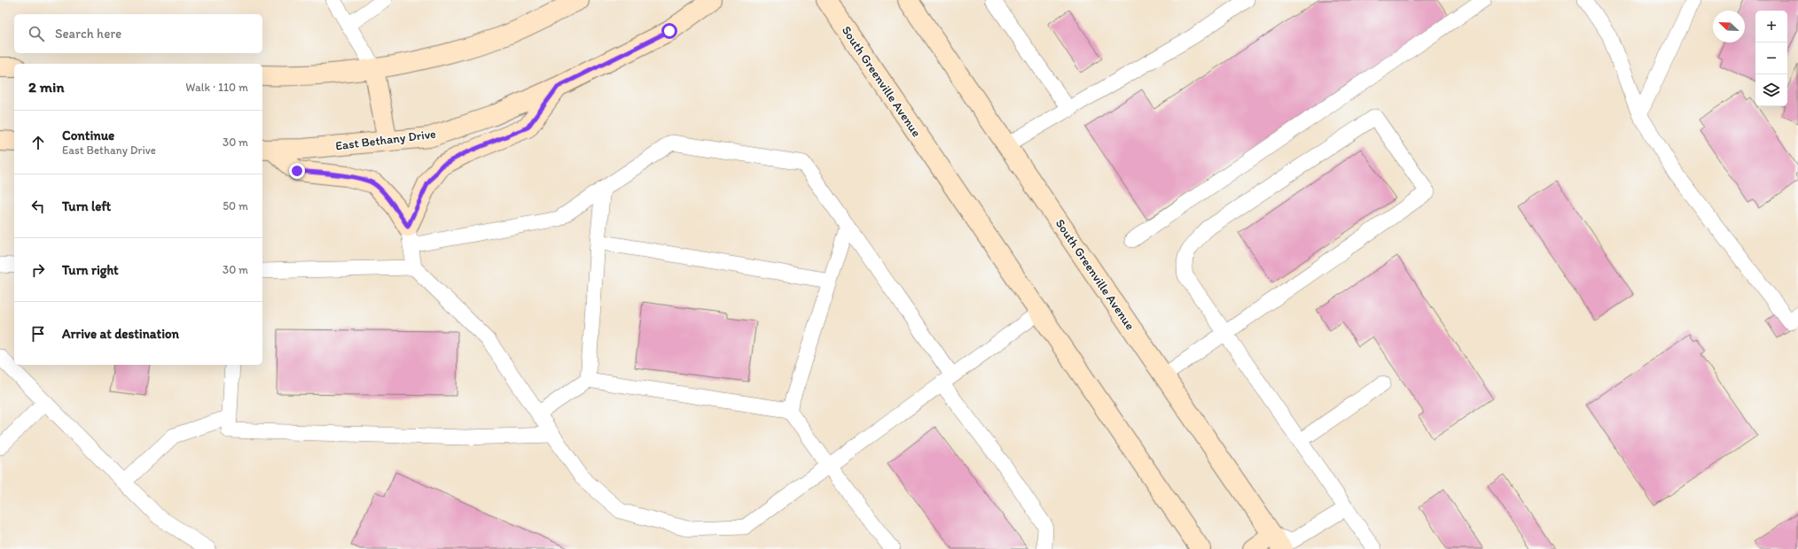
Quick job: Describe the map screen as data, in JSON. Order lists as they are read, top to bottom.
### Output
{
  "streets": {
    "main road": ["South Greenville Avenue", "East Bethany Drive"]
  },
  "north": "top left",
  "page": {
    "map_buttons": ["+", "−"],
    "search": "Search here",
    "heading": ["2 min", "Walk · 110 m"],
    "list": [
      ["Continue", "East Bethany Drive", "30 m"],
      ["Turn left", "50 m"],
      ["Turn right", "30 m"],
      "Arrive at destination"
    ]
  }
}
